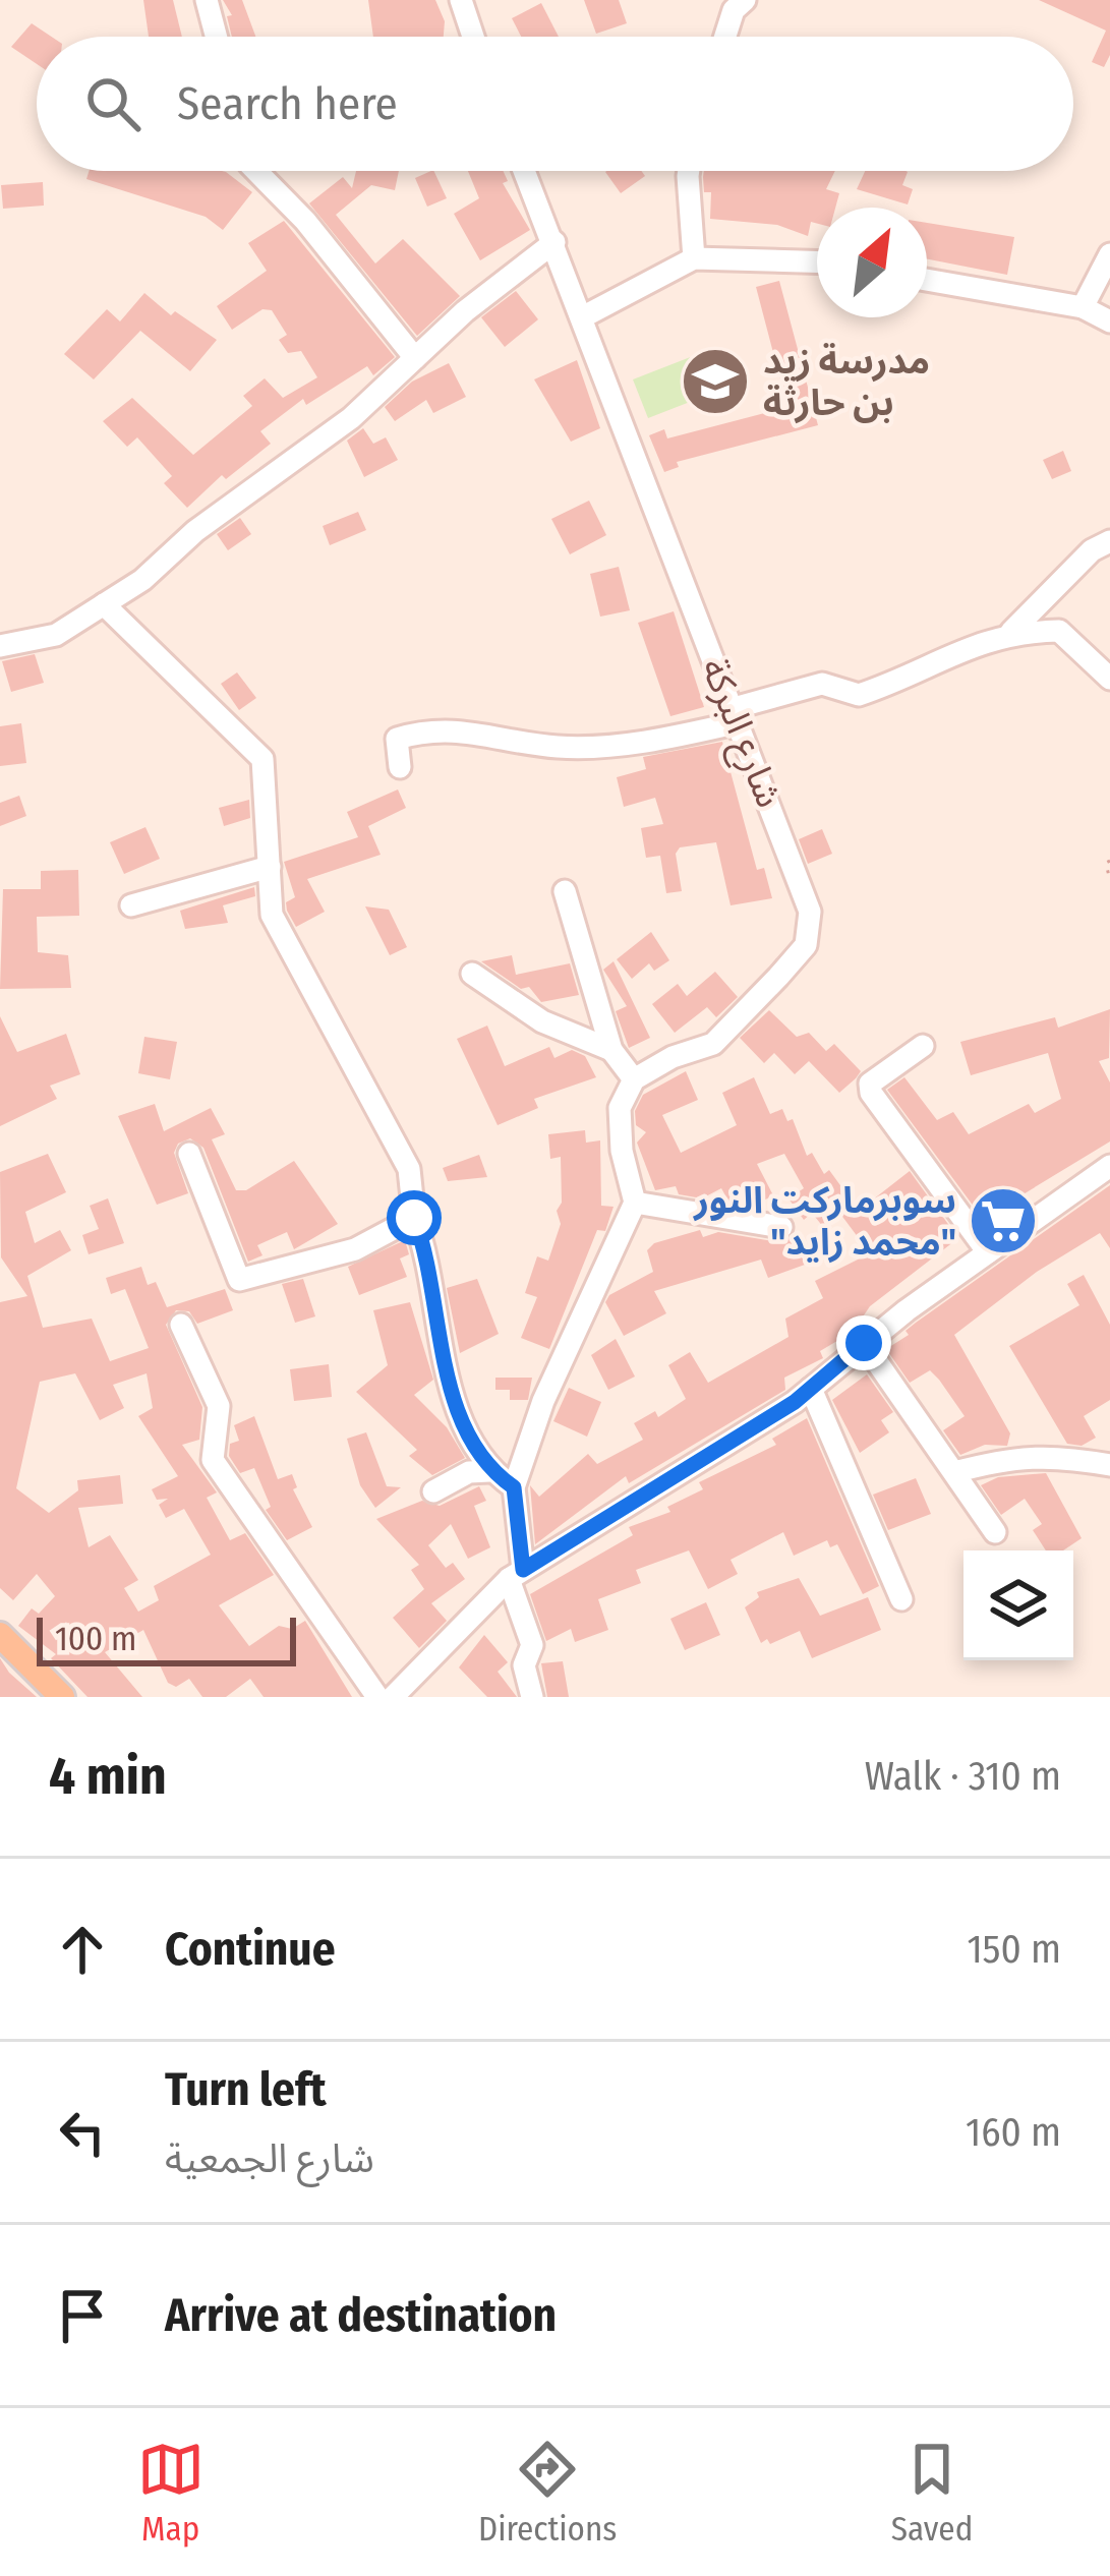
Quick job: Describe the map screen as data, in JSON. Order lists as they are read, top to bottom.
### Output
{
  "streets": {
    "street": ["شارع البركة"]
  },
  "places": {
    "school or university": ["مدرسة زيد بن حارثة"],
    "supermarket": ["سوبرماركت النور \"محمد زايد\""]
  },
  "scale_bar": "100 m",
  "north": "top right",
  "page": {
    "search": "Search here",
    "scale": "100 m",
    "heading": ["4 min", "Walk · 310 m"],
    "list": [
      ["Continue", "150 m"],
      ["Turn left", "شارع الجمعية", "160 m"],
      "Arrive at destination"
    ],
    "nav": ["Map", "Directions", "Saved"]
  }
}
